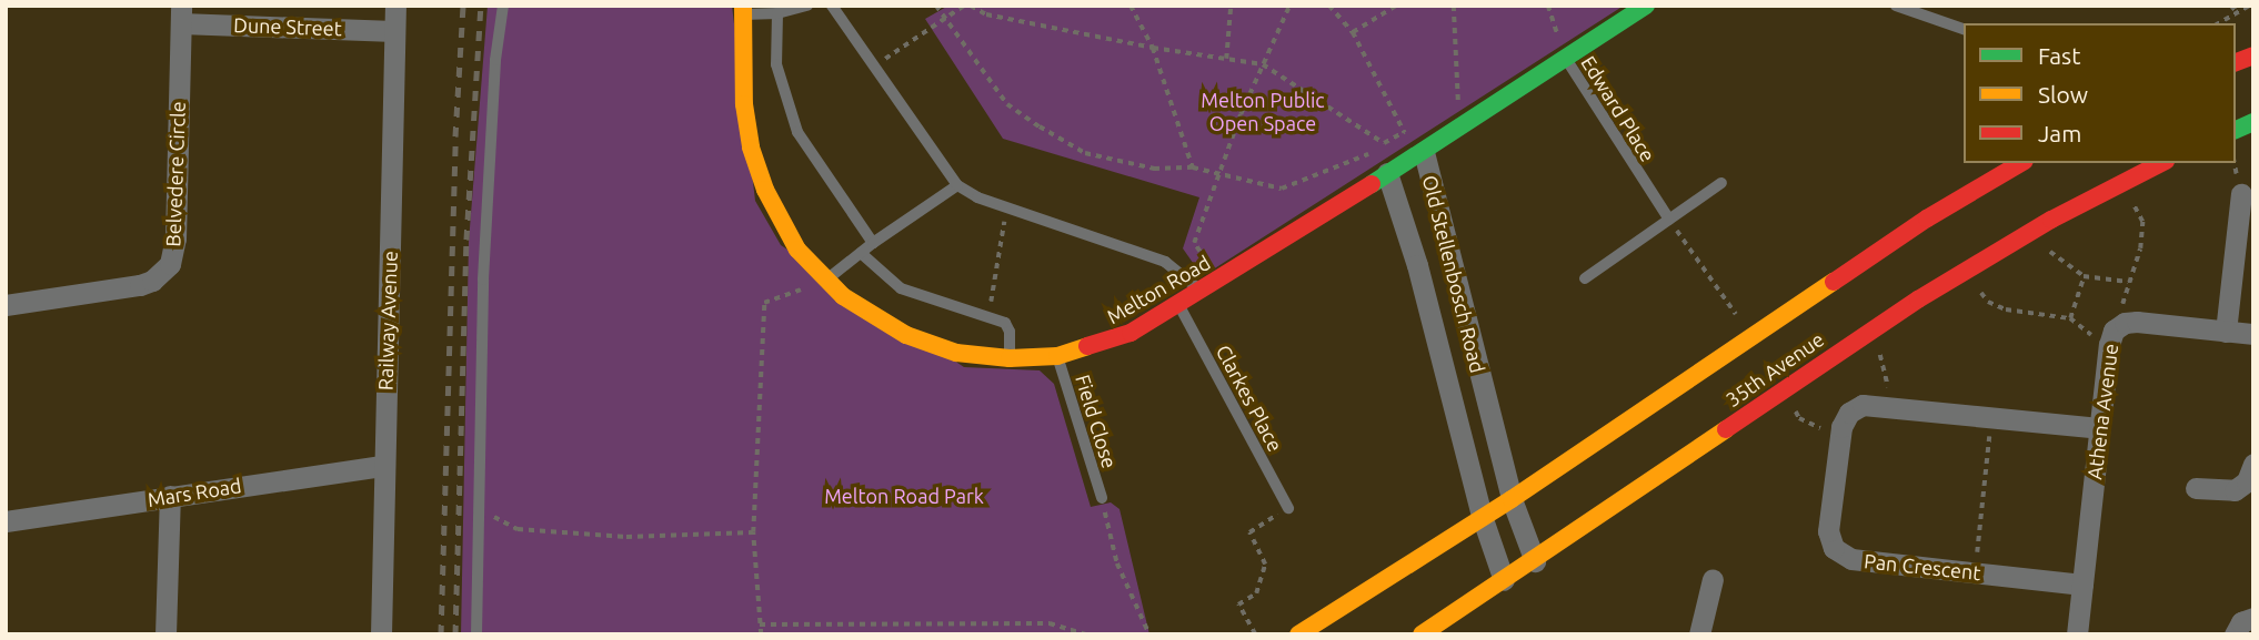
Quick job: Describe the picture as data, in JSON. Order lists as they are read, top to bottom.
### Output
{
  "streets": {
    "main road": ["Old Stellenbosch Road", "Melton Road", "35th Avenue"],
    "street": [
      "Dune Street",
      "Belvedere Circle",
      "Railway Avenue",
      "Athena Avenue",
      "Mars Road",
      "Pan Crescent"
    ],
    "lane": ["Edward Place", "Clarkes Place", "Field Close"]
  },
  "crossings": [
    ["Dune Street", "Belvedere Circle"],
    ["Dune Street", "Railway Avenue"],
    ["Edward Place", "Old Stellenbosch Road"],
    ["Old Stellenbosch Road", "Melton Road"],
    ["Old Stellenbosch Road", "35th Avenue"],
    ["Melton Road", "Clarkes Place"],
    ["Melton Road", "Field Close"],
    ["Railway Avenue", "Mars Road"],
    ["Athena Avenue", "Pan Crescent"]
  ],
  "parks": ["Melton Public Open Space", "Melton Road Park"],
  "legend": ["Fast", "Slow", "Jam"]
}
